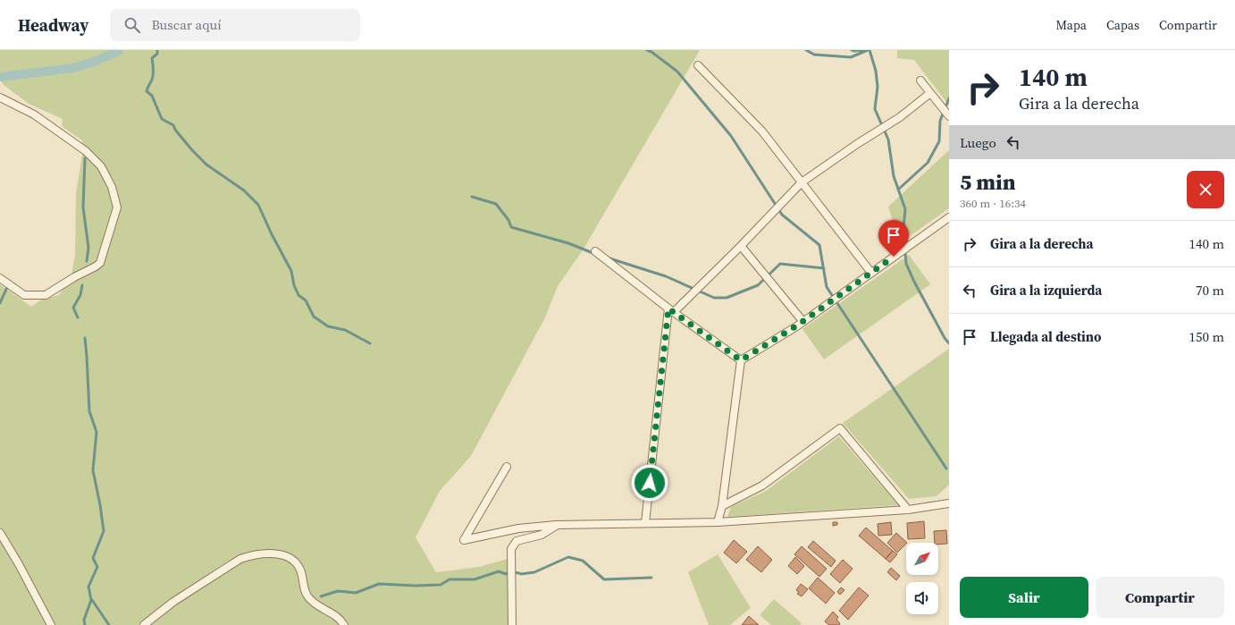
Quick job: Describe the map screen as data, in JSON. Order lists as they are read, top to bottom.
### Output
{
  "north": "top right",
  "page": {
    "header": "Headway",
    "search": "Buscar aquí",
    "nav": ["Mapa", "Capas", "Compartir"],
    "turn": ["140 m", "Gira a la derecha"],
    "then": "Luego",
    "heading": ["5 min", "360 m · 16:34"],
    "list": [
      {
        "name": "Gira a la derecha",
        "value": "140 m"
      },
      {
        "name": "Gira a la izquierda",
        "value": "70 m"
      },
      {
        "name": "Llegada al destino",
        "value": "150 m"
      }
    ],
    "buttons": ["Salir", "Compartir"]
  }
}
